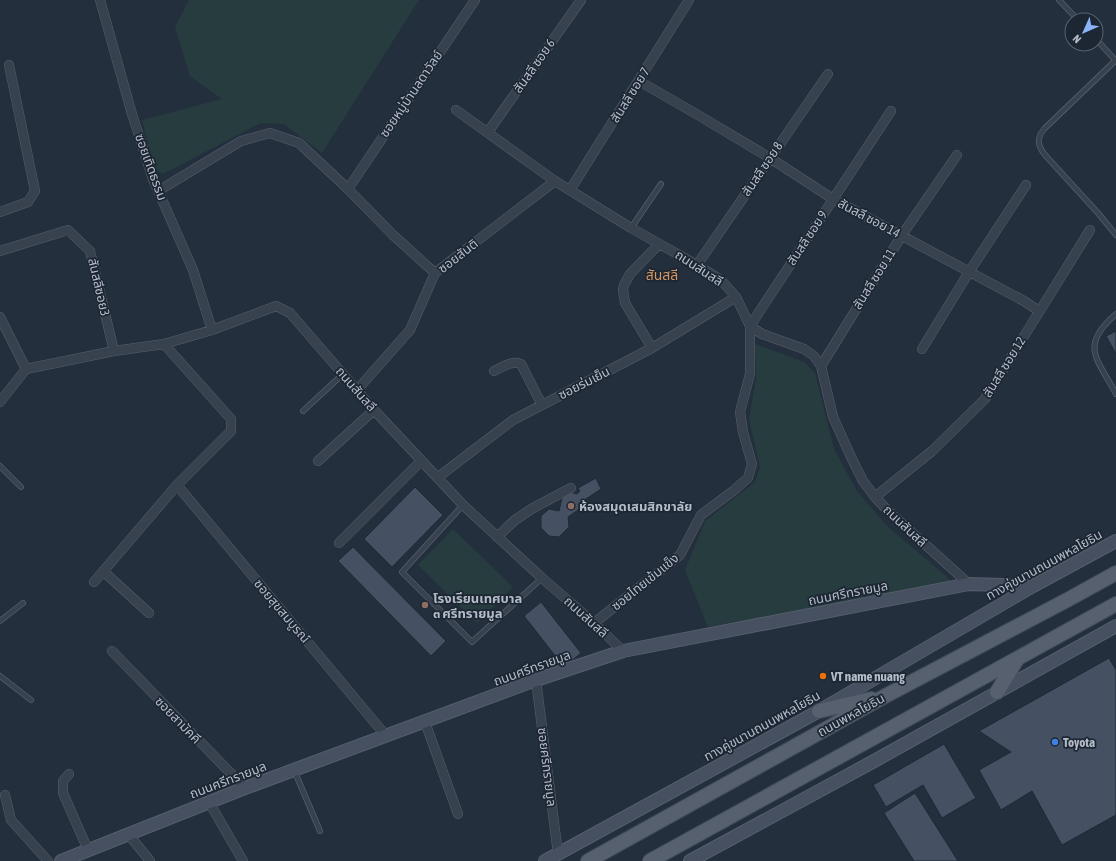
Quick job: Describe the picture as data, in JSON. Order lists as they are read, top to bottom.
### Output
{
  "streets": {
    "main road": ["ทางคู่ขนานถนนพหลโยธิน", "ถนนศรีทรายมูล", "ถนนพหลโยธิน"],
    "street": [
      "สันสลี ซอย 6",
      "ซอยหมู่บ้านลดาวัลย์",
      "สันสลี ซอย 7",
      "ซอยเทิดธรรม",
      "สันสลี ซอย 8",
      "สันสลี ซอย 14",
      "สันสลี ซอย 9",
      "ซอยสันติ",
      "ถนนสันสลี",
      "สันสลี ซอย 11",
      "สันสลีซอย3",
      "สันสลี ซอย 12",
      "ซอยร่มเย็น",
      "ซอยไทยเข้มแข็ง",
      "ซอยสุขสมบูรณ์",
      "ซอยสามัคคี",
      "ซอยศรีทรายมูล"
    ]
  },
  "crossings": [
    ["สันสลี ซอย 6", "ถนนสันสลี"],
    ["สันสลี ซอย 7", "สันสลี ซอย 14"],
    ["สันสลี ซอย 7", "ถนนสันสลี"],
    ["ซอยเทิดธรรม", "ถนนสันสลี"],
    ["สันสลี ซอย 8", "สันสลี ซอย 14"],
    ["สันสลี ซอย 8", "ถนนสันสลี"],
    ["สันสลี ซอย 14", "สันสลี ซอย 9"],
    ["สันสลี ซอย 14", "สันสลี ซอย 11"],
    ["สันสลี ซอย 14", "สันสลี ซอย 12"],
    ["สันสลี ซอย 9", "ถนนสันสลี"],
    ["สันสลี ซอย 9", "ซอยไทยเข้มแข็ง"],
    ["ซอยสันติ", "ถนนสันสลี"],
    ["ถนนสันสลี", "สันสลี ซอย 11"],
    ["ถนนสันสลี", "สันสลีซอย3"],
    ["ถนนสันสลี", "สันสลี ซอย 12"],
    ["ถนนสันสลี", "ซอยร่มเย็น"],
    ["ถนนสันสลี", "ซอยไทยเข้มแข็ง"],
    ["ถนนสันสลี", "ถนนศรีทรายมูล"],
    ["ทางคู่ขนานถนนพหลโยธิน", "ถนนศรีทรายมูล"],
    ["ทางคู่ขนานถนนพหลโยธิน", "ซอยศรีทรายมูล"],
    ["ถนนศรีทรายมูล", "ซอยสุขสมบูรณ์"],
    ["ถนนศรีทรายมูล", "ซอยสามัคคี"],
    ["ถนนศรีทรายมูล", "ซอยศรีทรายมูล"]
  ],
  "districts": ["สันสลี"],
  "places": [
    "ห้องสมุดเสมสิกขาลัย",
    "โรงเรียนเทศบาล ๓ ศรีทรายมูล",
    "VT name nuang",
    "Toyota"
  ],
  "north": "bottom left"
}
